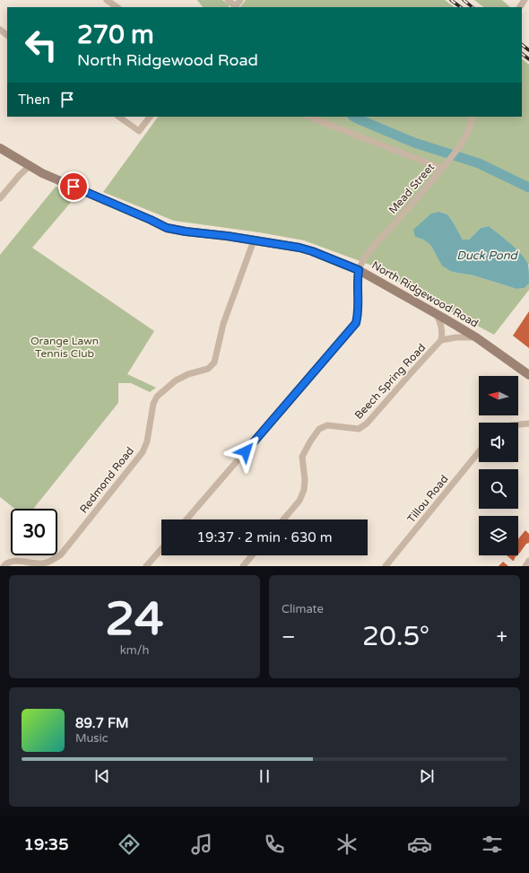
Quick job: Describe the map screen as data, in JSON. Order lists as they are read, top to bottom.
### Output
{
  "streets": {
    "street": [
      "Mead Street",
      "North Ridgewood Road",
      "Beech Spring Road",
      "Redmond Road",
      "Tillou Road"
    ]
  },
  "crossings": [
    ["Mead Street", "North Ridgewood Road"],
    ["North Ridgewood Road", "Redmond Road"]
  ],
  "water": ["Duck Pond"],
  "parks": ["Orange Lawn Tennis Club"],
  "north": "left",
  "page": {
    "turn": ["270 m", "North Ridgewood Road"],
    "then": "Then",
    "limit": "30",
    "trip": "19:37 · 2 min · 630 m",
    "tile": [
      ["24", "km/h"],
      "Climate"
    ],
    "heat": ["−", "20.5°", "+"],
    "song": ["89.7 FM", "Music"],
    "tabs": "19:35"
  }
}
